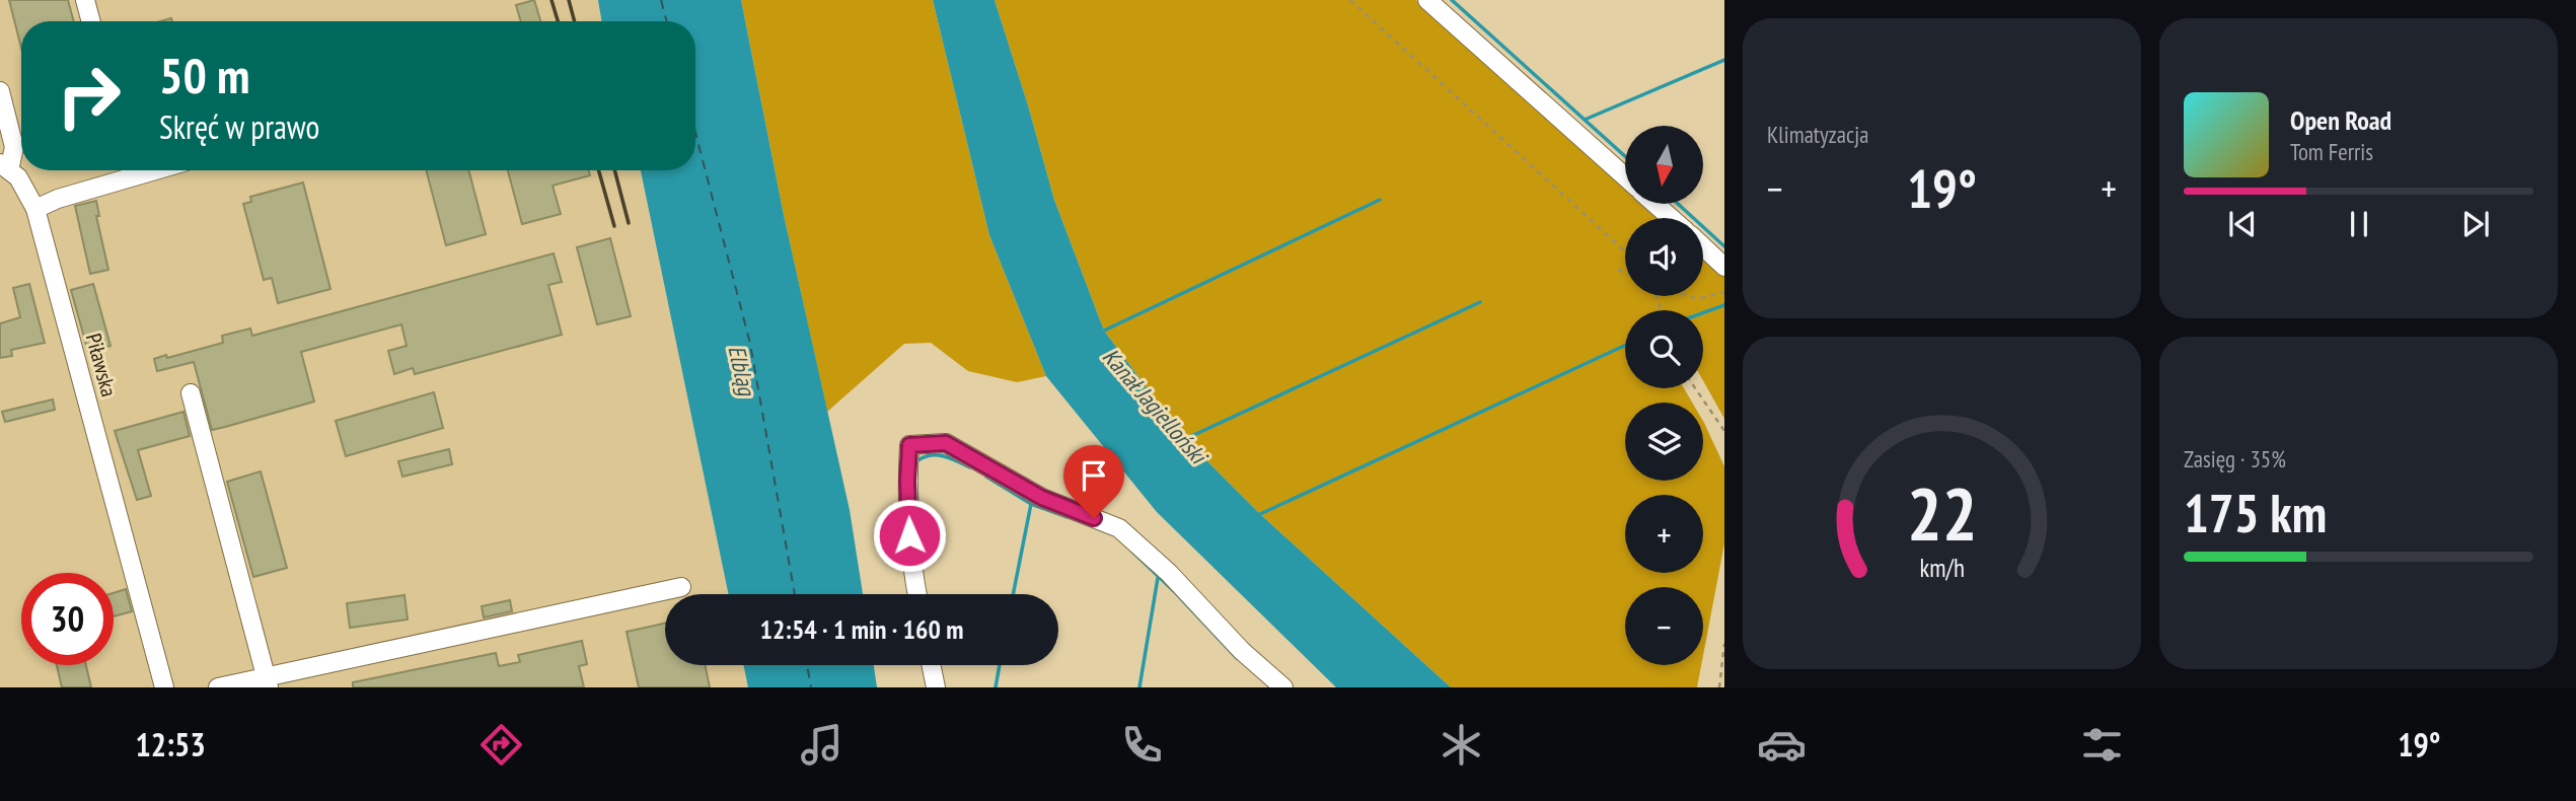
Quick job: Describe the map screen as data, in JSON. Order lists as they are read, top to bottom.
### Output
{
  "streets": {
    "street": ["Piławska"]
  },
  "water": ["Elbląg", "Kanał Jagielloński"],
  "north": "bottom",
  "page": {
    "tile": [
      "Klimatyzacja",
      ["Zasięg · 35%", "175 km"]
    ],
    "turn": ["50 m", "Skręć w prawo"],
    "song": ["Open Road", "Tom Ferris"],
    "map_buttons": ["+", "−"],
    "heat": ["−", "19°", "+"],
    "limit": "30",
    "trip": "12:54 · 1 min · 160 m",
    "tabs": ["12:53", "19°"],
    "gauge": ["22", "km/h"]
  }
}
